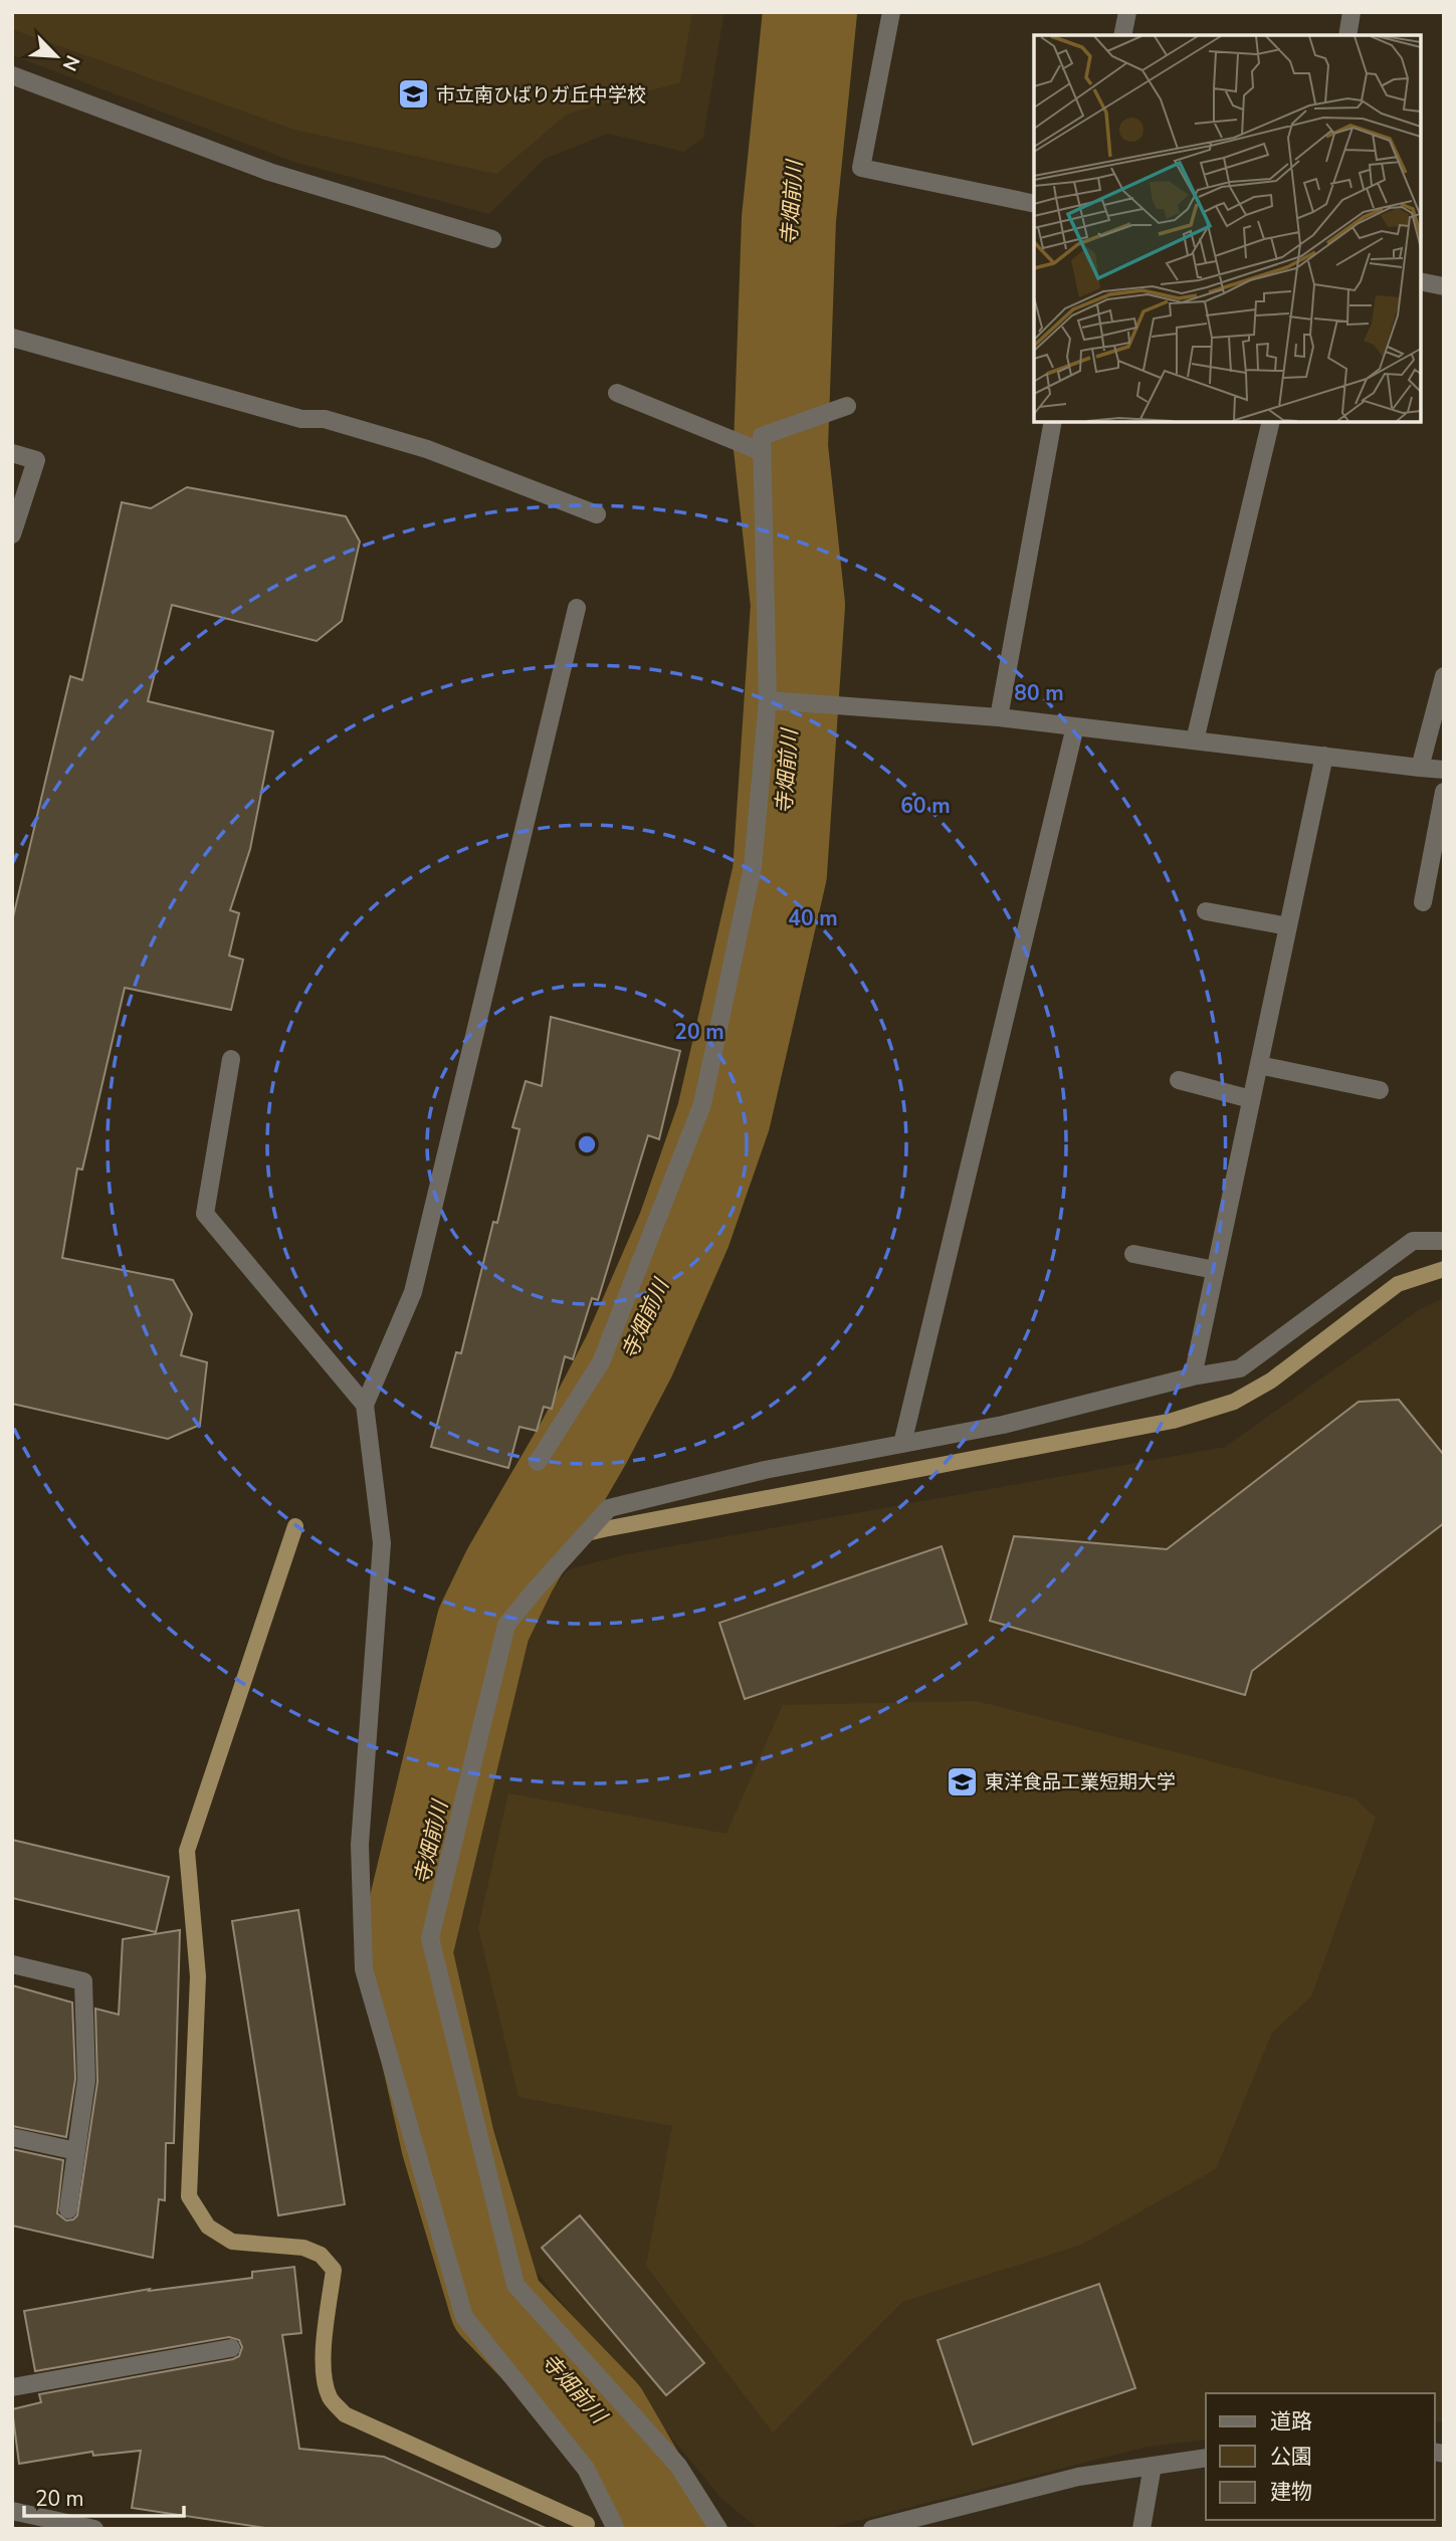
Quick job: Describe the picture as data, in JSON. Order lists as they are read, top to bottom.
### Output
{
  "water": ["寺畑前川"],
  "places": {
    "school or university": ["市立南ひばりガ丘中学校", "東洋食品工業短期大学"]
  },
  "legend": ["道路", "公園", "建物"],
  "scale_bar": "20 m",
  "north": "bottom right",
  "rings": [
    "80 m",
    "60 m",
    "40 m",
    "20 m"
  ]
}
